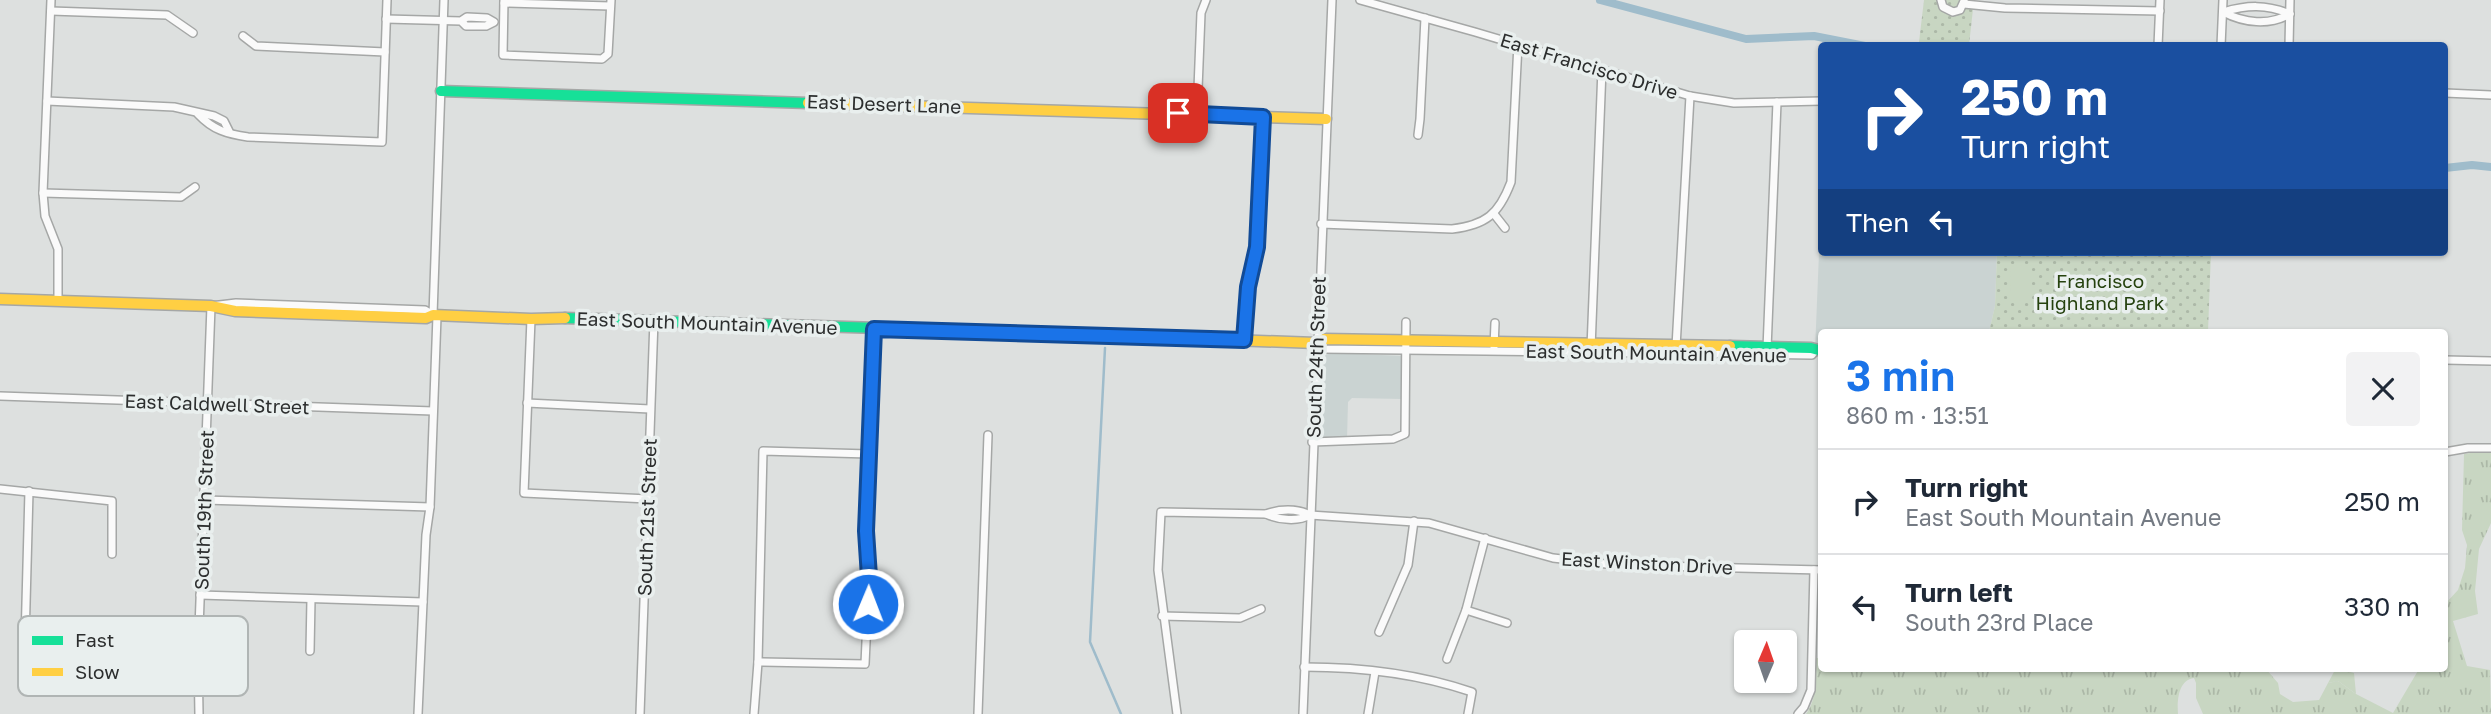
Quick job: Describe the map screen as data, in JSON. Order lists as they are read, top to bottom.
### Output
{
  "streets": {
    "street": [
      "East Francisco Drive",
      "East Desert Lane",
      "East South Mountain Avenue",
      "South 24th Street",
      "East Caldwell Street",
      "South 19th Street",
      "South 21st Street",
      "East Winston Drive"
    ]
  },
  "crossings": [
    ["East Desert Lane", "South 24th Street"],
    ["East South Mountain Avenue", "South 24th Street"],
    ["East South Mountain Avenue", "South 19th Street"],
    ["East South Mountain Avenue", "South 21st Street"],
    ["South 24th Street", "East Winston Drive"],
    ["East Caldwell Street", "South 19th Street"]
  ],
  "parks": ["Francisco Highland Park"],
  "legend": ["Fast", "Slow"],
  "north": "top",
  "page": {
    "turn": ["250 m", "Turn right"],
    "then": "Then",
    "heading": ["3 min", "860 m · 13:51"],
    "list": [
      {
        "name": "Turn right",
        "note": "East South Mountain Avenue",
        "value": "250 m"
      },
      {
        "name": "Turn left",
        "note": "South 23rd Place",
        "value": "330 m"
      }
    ]
  }
}
